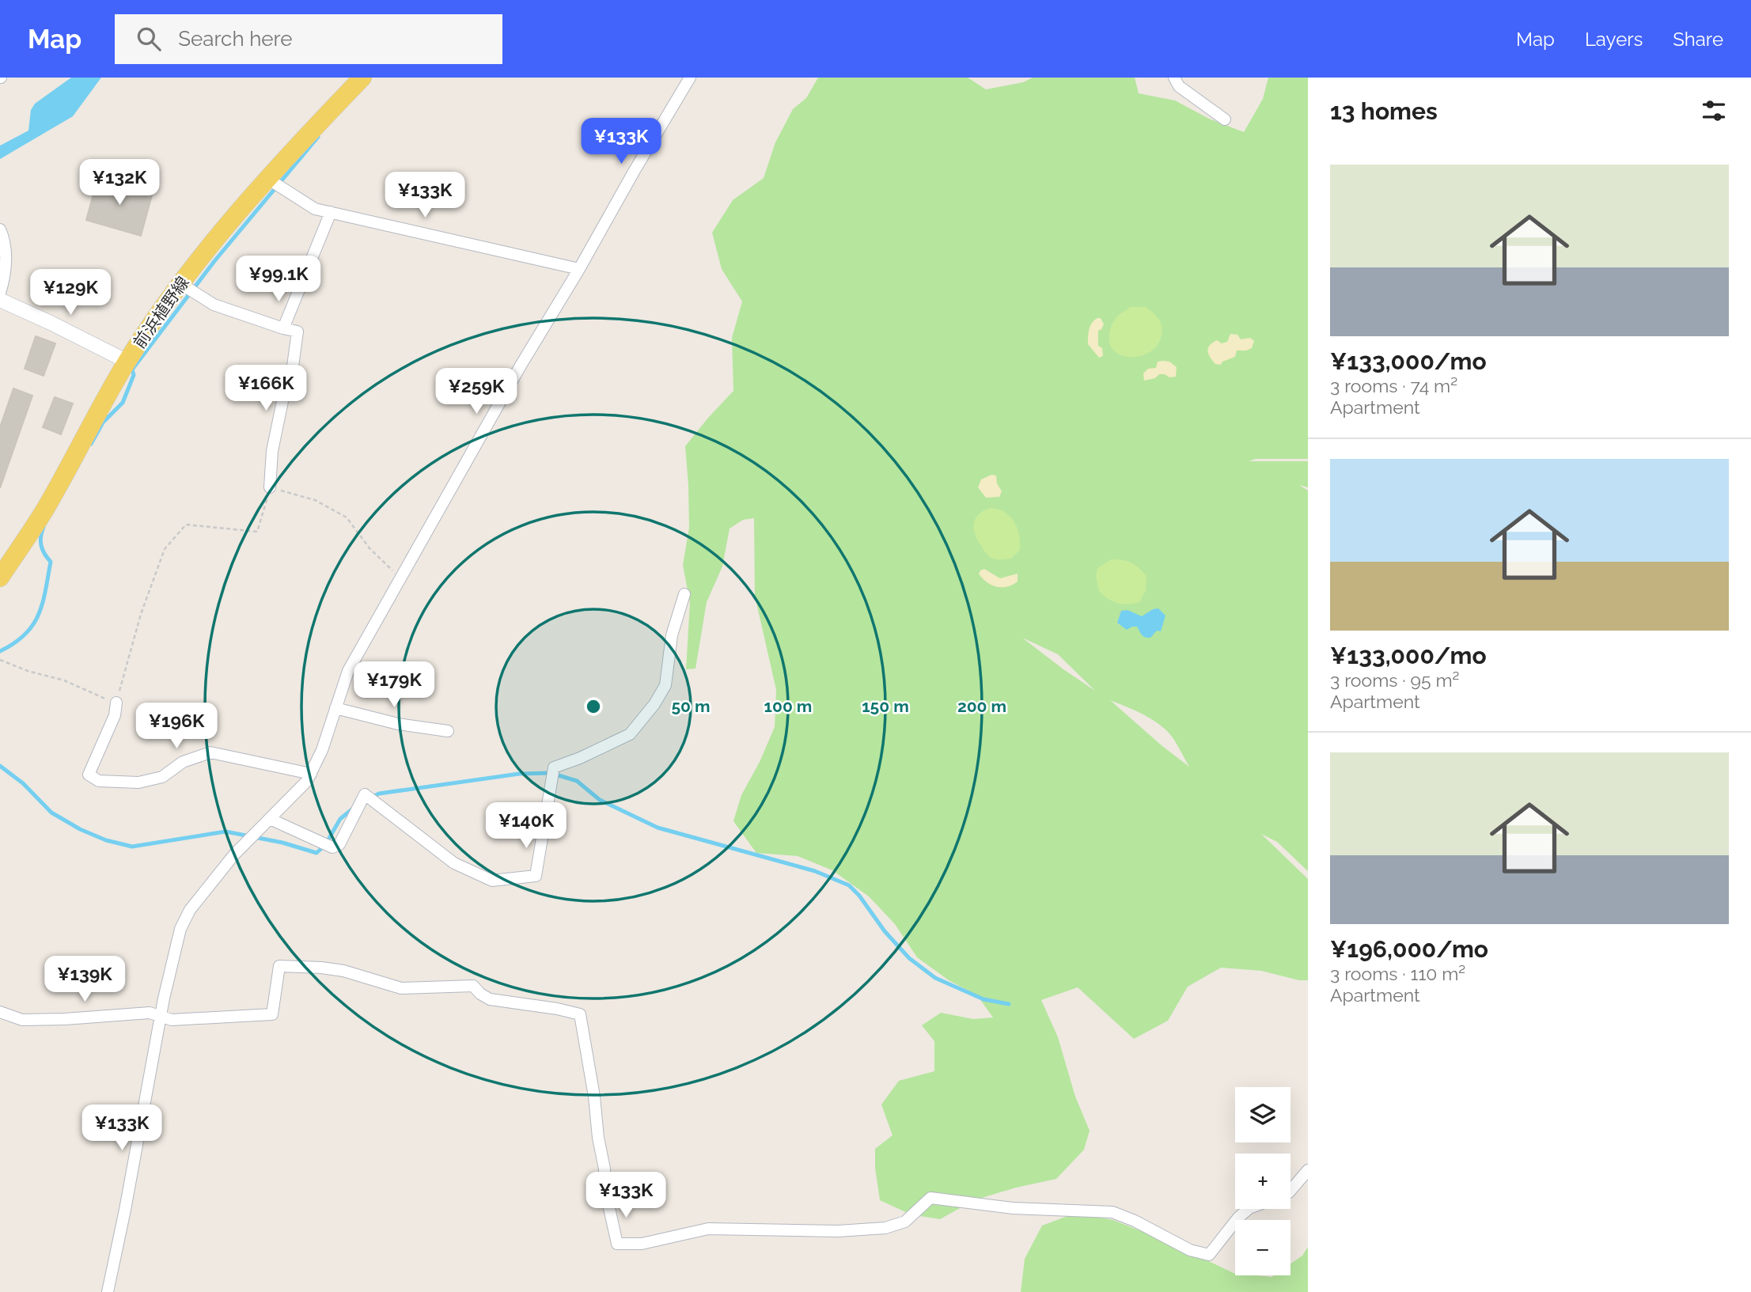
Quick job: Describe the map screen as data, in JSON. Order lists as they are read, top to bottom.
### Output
{
  "streets": {
    "main road": ["前浜植野線"]
  },
  "page": {
    "header": "Map",
    "search": "Search here",
    "nav": ["Map", "Layers", "Share"],
    "heading": "13 homes",
    "price": [
      "¥133K",
      "¥132K",
      "¥133K",
      "¥99.1K",
      "¥129K",
      "¥166K",
      "¥259K",
      "¥179K",
      "¥196K",
      "¥140K",
      "¥139K",
      "¥133K",
      "¥133K"
    ],
    "list": [
      {
        "name": "¥133,000/mo",
        "note": "3 rooms · 74 m² · Apartment"
      },
      {
        "name": "¥133,000/mo",
        "note": "3 rooms · 95 m² · Apartment"
      },
      {
        "name": "¥196,000/mo",
        "note": "3 rooms · 110 m² · Apartment"
      }
    ],
    "map_buttons": ["+", "−"]
  },
  "rings": [
    "50 m",
    "100 m",
    "150 m",
    "200 m"
  ]
}
